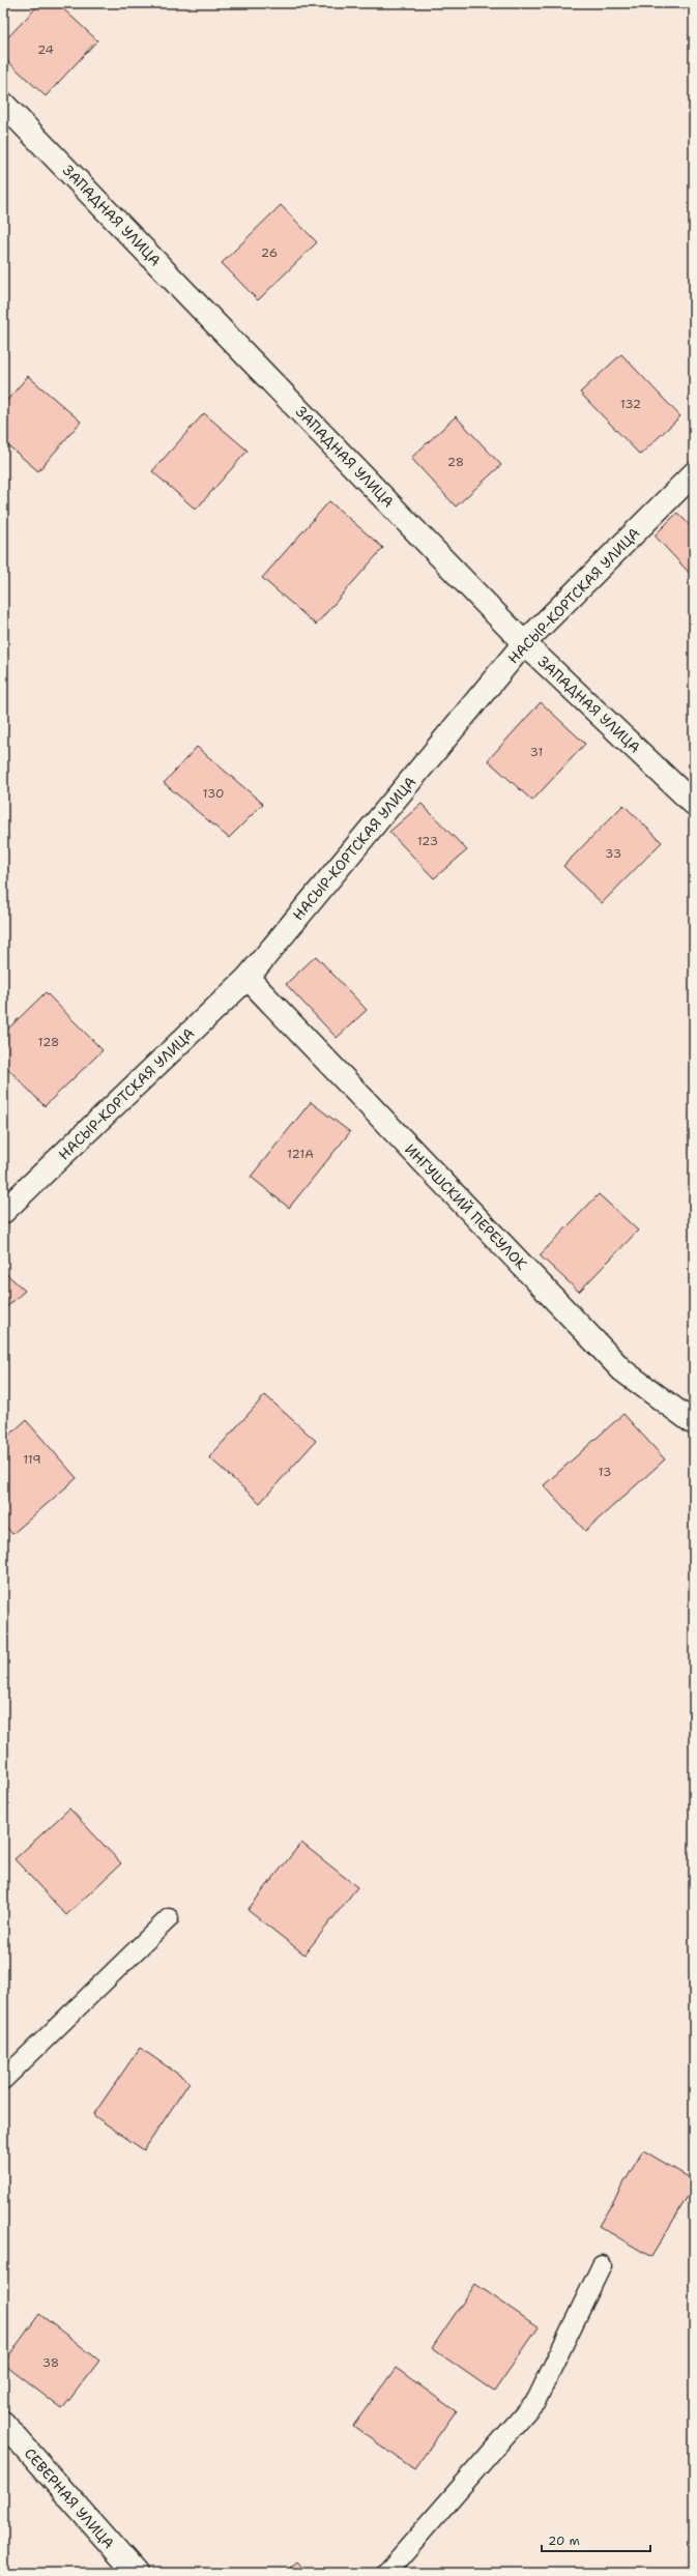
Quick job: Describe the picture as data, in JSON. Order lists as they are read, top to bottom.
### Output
{
  "streets": {
    "street": [
      "ЗАПАДНАЯ УЛИЦА",
      "НАСЫР-КОРТСКАЯ УЛИЦА",
      "ИНГУШСКИЙ ПЕРЕУЛОК",
      "СЕВЕРНАЯ УЛИЦА"
    ]
  },
  "crossings": [
    ["ЗАПАДНАЯ УЛИЦА", "НАСЫР-КОРТСКАЯ УЛИЦА"],
    ["НАСЫР-КОРТСКАЯ УЛИЦА", "ИНГУШСКИЙ ПЕРЕУЛОК"]
  ],
  "house_numbers": [
    "24",
    "26",
    "132",
    "28",
    "31",
    "130",
    "123",
    "33",
    "128",
    "121А",
    "119",
    "13",
    "38"
  ],
  "scale_bar": "20 m"
}
